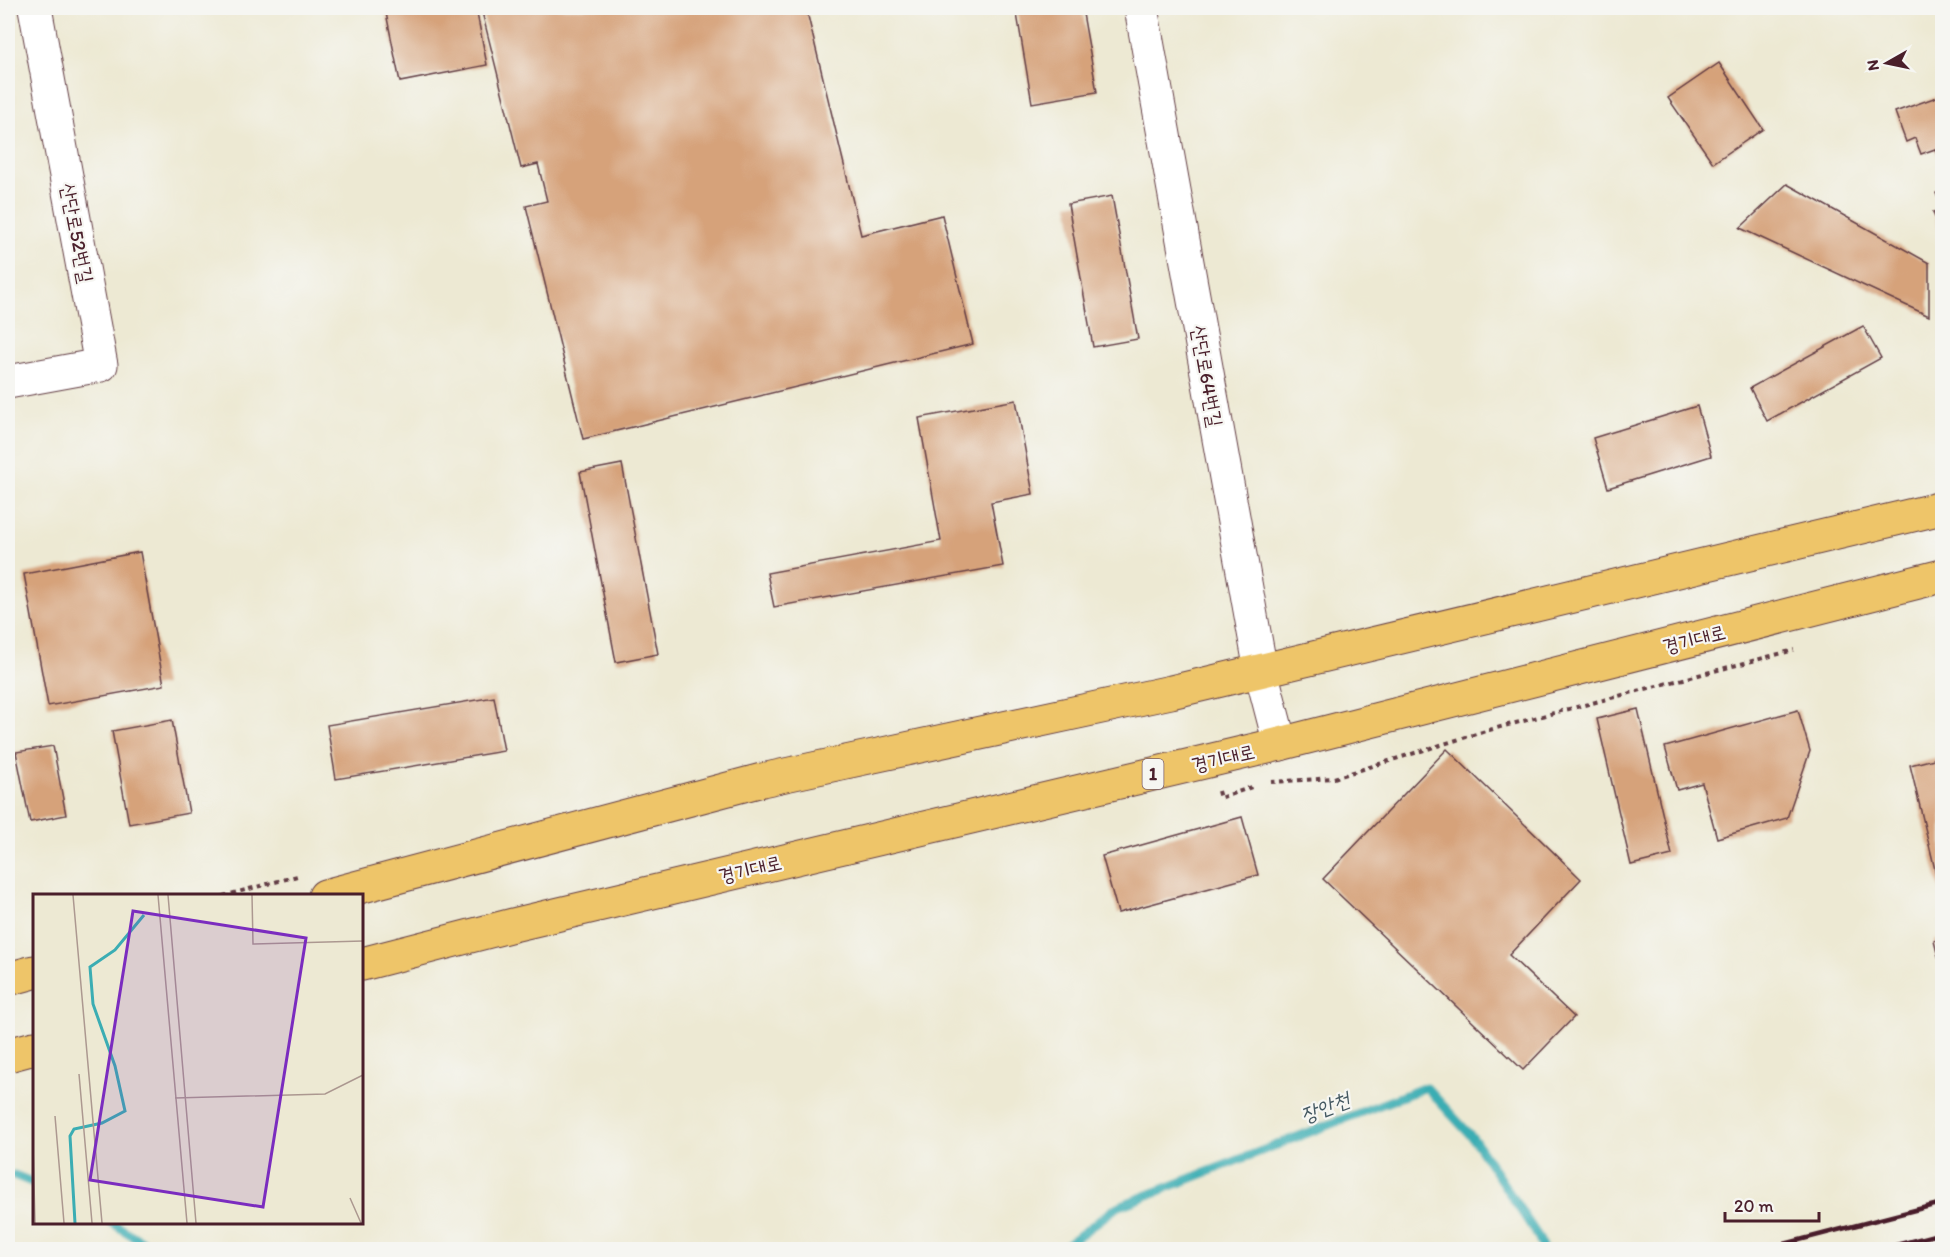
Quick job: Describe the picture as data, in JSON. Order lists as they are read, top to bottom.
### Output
{
  "streets": {
    "main road": ["경기대로", "1"],
    "street": ["산단로52번길", "산단로64번길"]
  },
  "crossings": [
    ["산단로64번길", "경기대로"]
  ],
  "water": ["장안천"],
  "scale_bar": "20 m",
  "north": "left"
}
